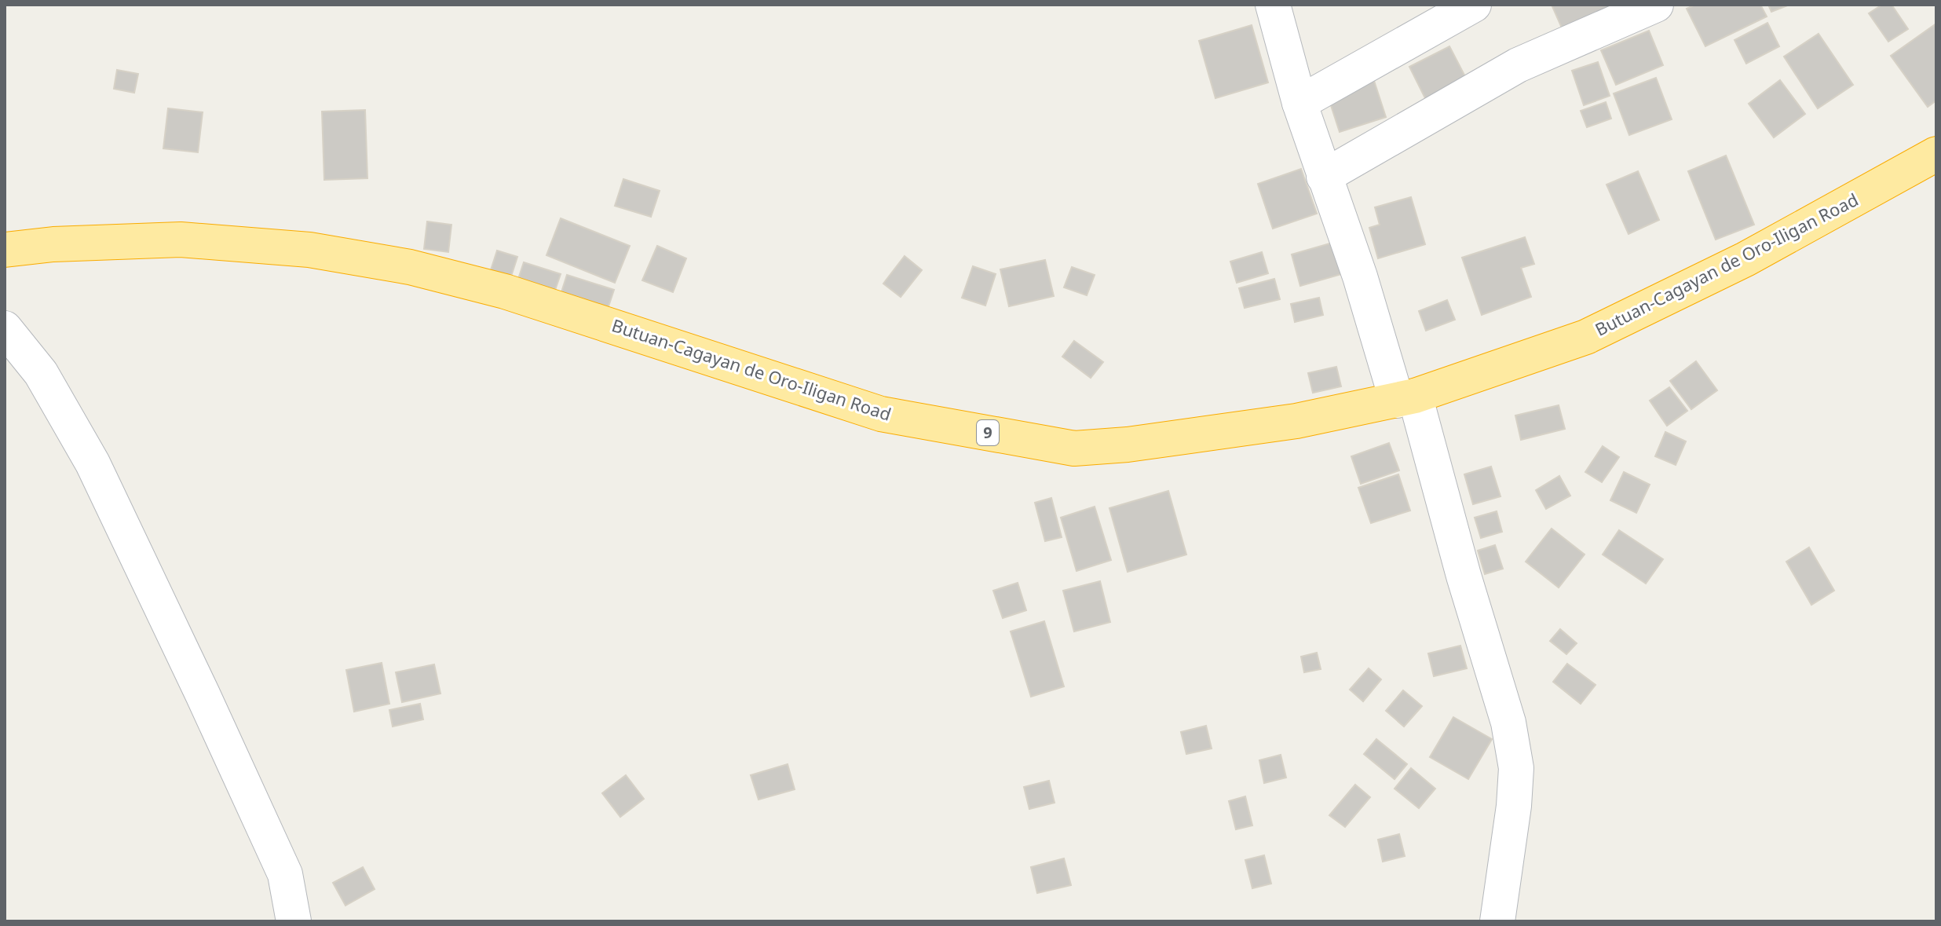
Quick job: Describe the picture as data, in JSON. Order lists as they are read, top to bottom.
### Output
{
  "streets": {
    "highway": ["Butuan-Cagayan de Oro-Iligan Road", "9"]
  }
}
